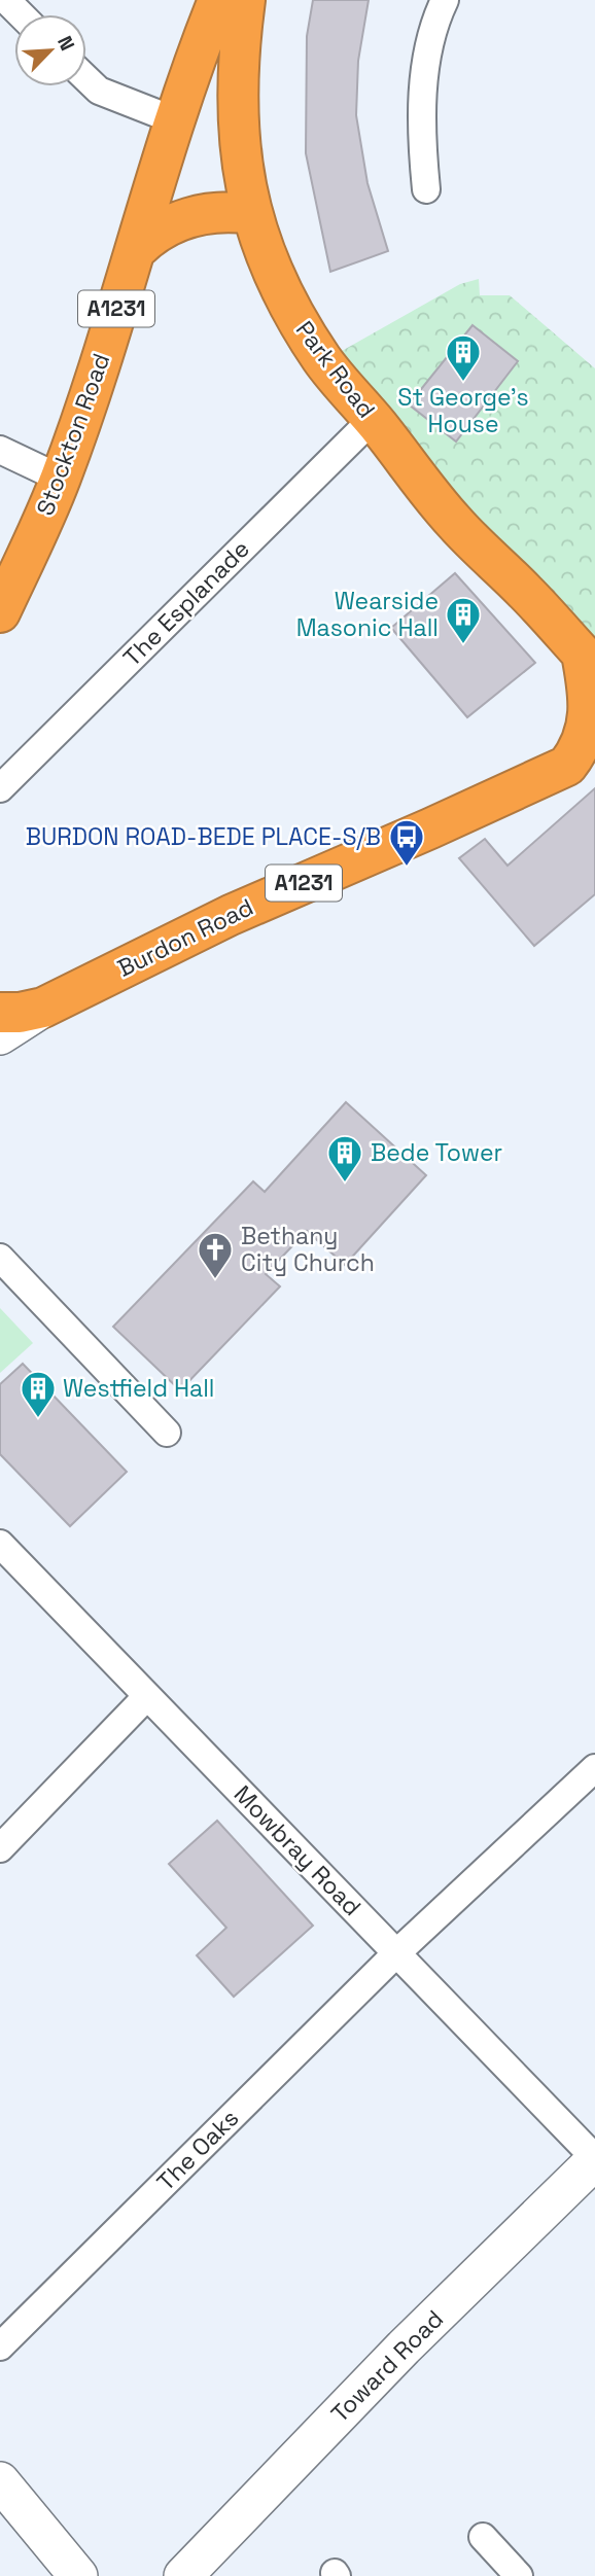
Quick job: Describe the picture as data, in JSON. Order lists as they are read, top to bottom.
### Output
{
  "streets": {
    "highway": [
      "A1231",
      "Park Road",
      "Stockton Road",
      "Burdon Road"
    ],
    "street": [
      "The Esplanade",
      "Mowbray Road",
      "The Oaks",
      "Toward Road"
    ]
  },
  "crossings": [
    ["A1231", "Burdon Road"],
    ["Park Road", "Stockton Road"],
    ["Park Road", "The Esplanade"],
    ["Park Road", "Burdon Road"],
    ["Mowbray Road", "The Oaks"],
    ["Mowbray Road", "Toward Road"]
  ],
  "places": {
    "building": [
      "St George's House",
      "Wearside Masonic Hall",
      "Bede Tower",
      "Westfield Hall"
    ],
    "bus stop": ["BURDON ROAD-BEDE PLACE-S/B"],
    "church": ["Bethany City Church"]
  },
  "north": "top right"
}
